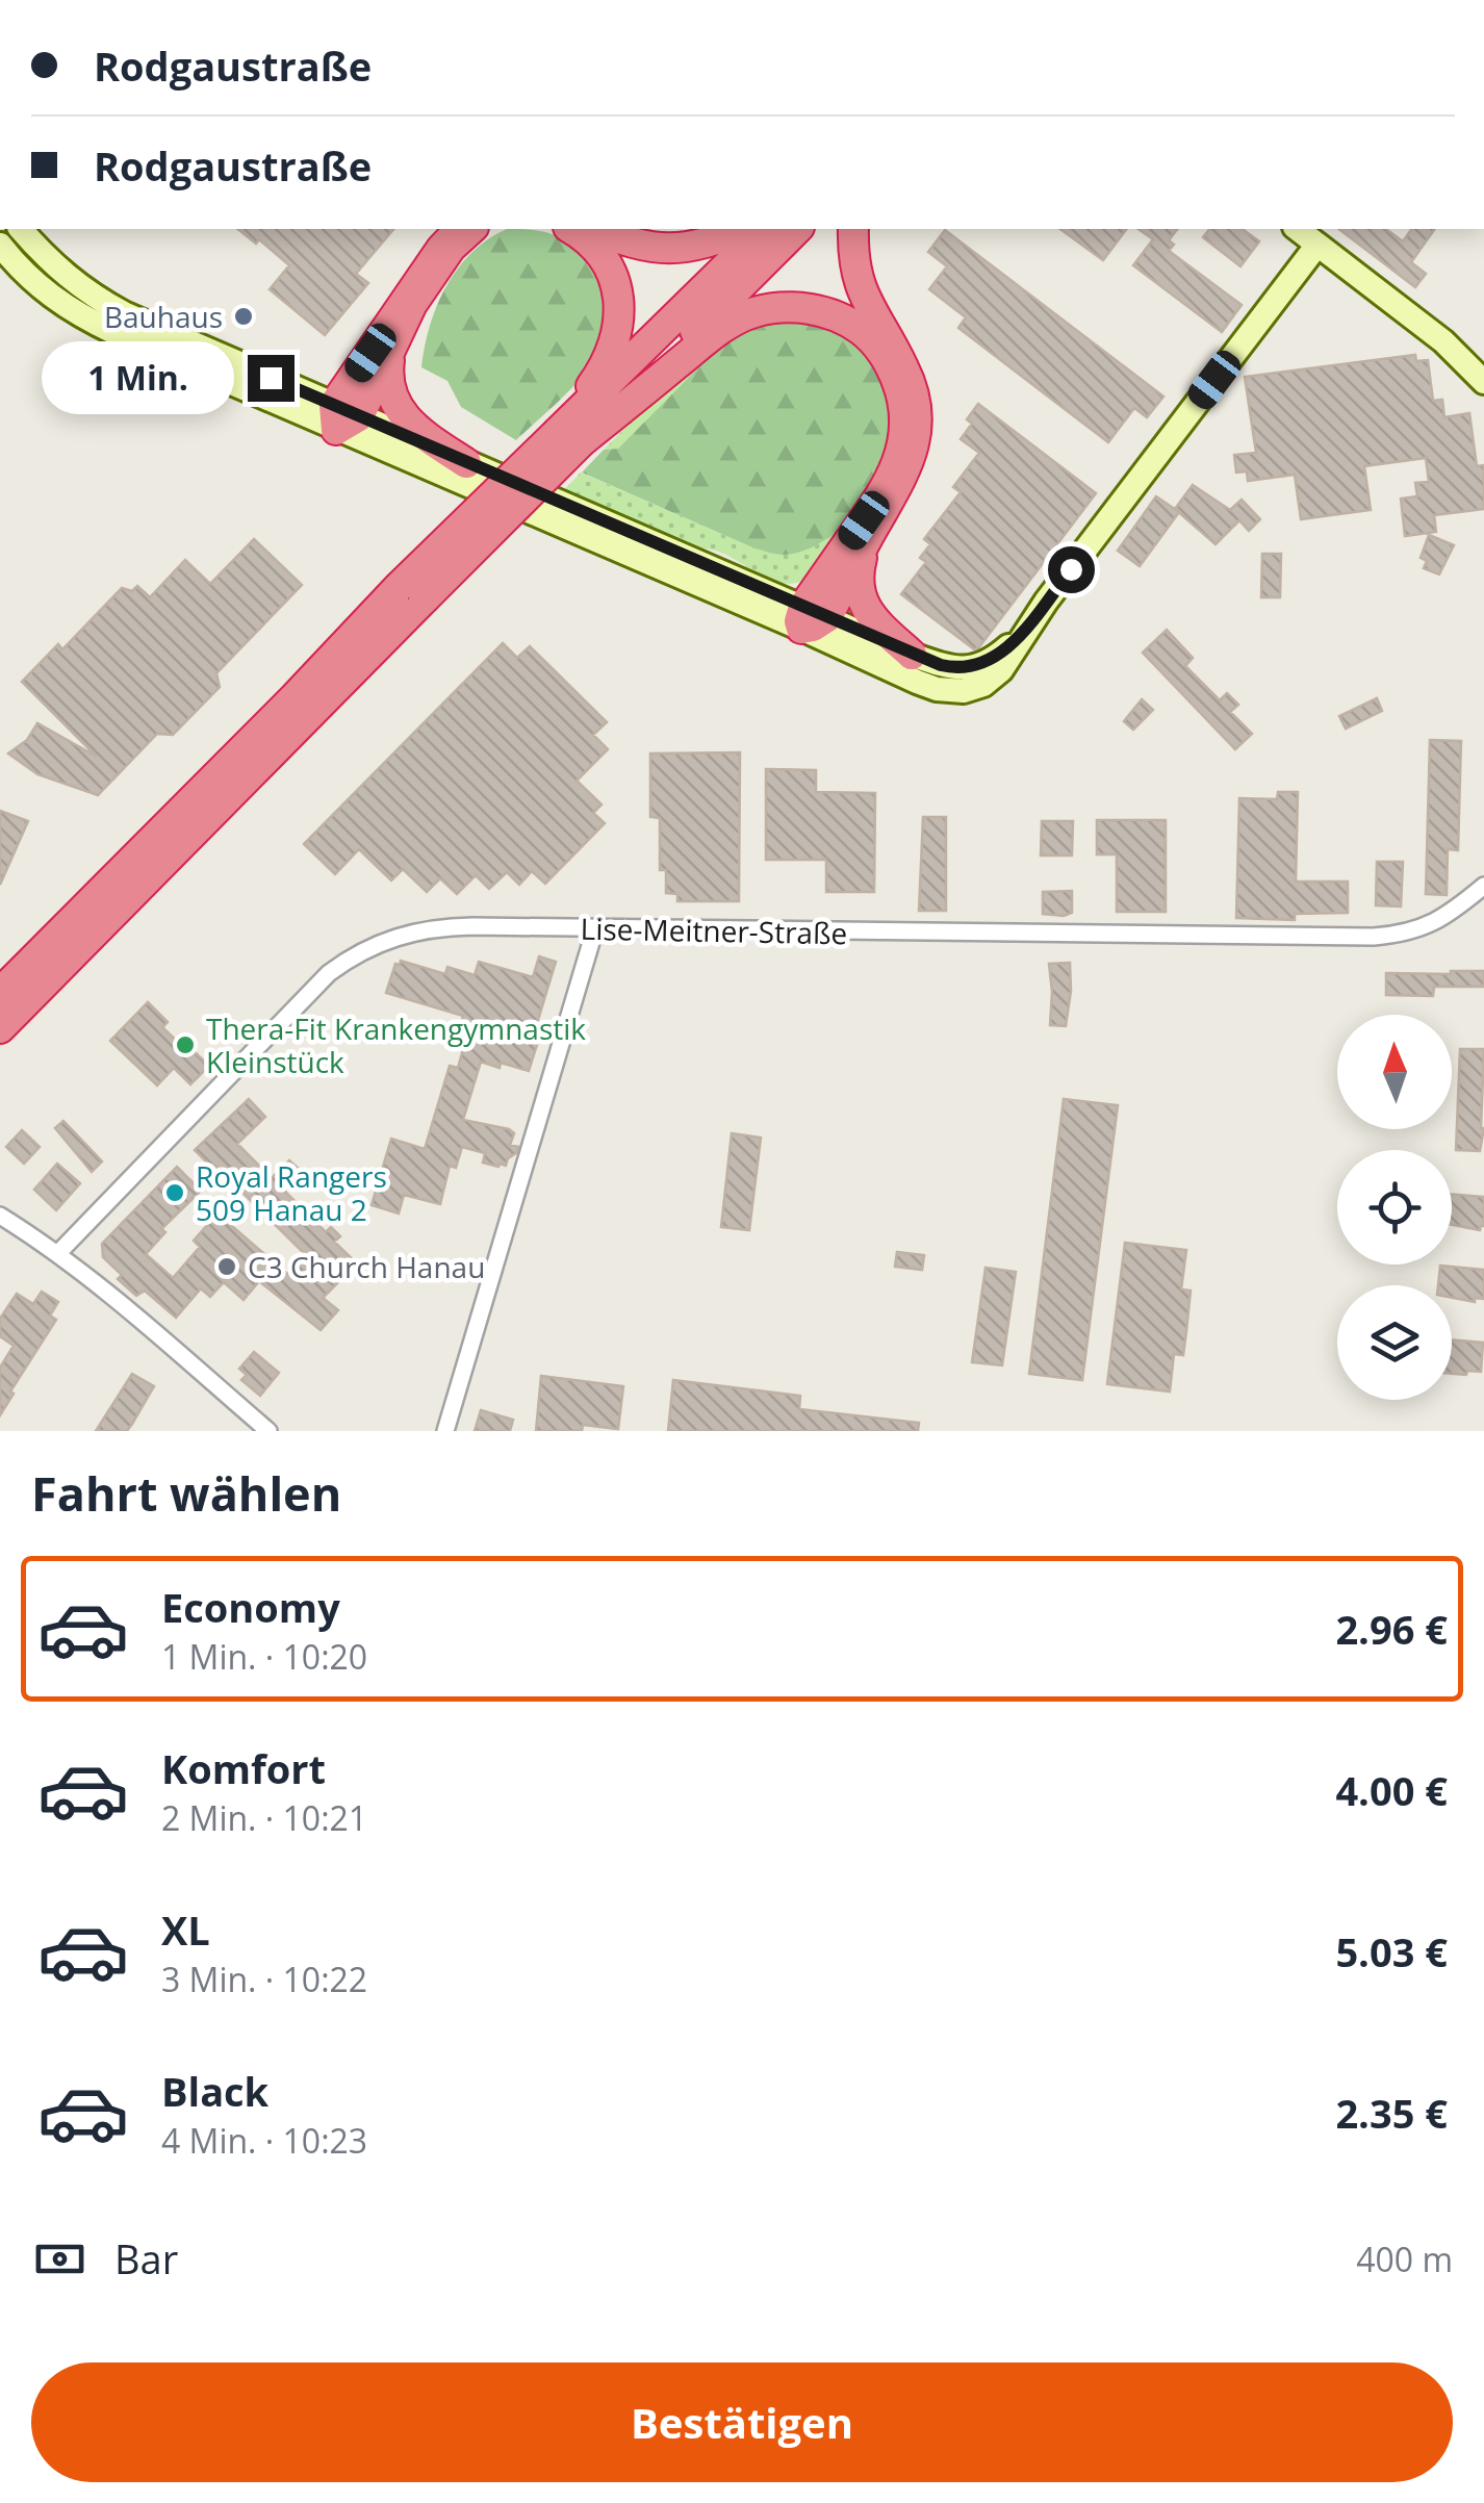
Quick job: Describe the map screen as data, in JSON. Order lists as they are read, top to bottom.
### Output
{
  "streets": {
    "street": ["Lise-Meitner-Straße"]
  },
  "places": [
    "Bauhaus",
    "Thera-Fit Krankengymnastik Kleinstück",
    "Royal Rangers 509 Hanau 2",
    "C3 Church Hanau"
  ],
  "north": "top",
  "page": {
    "banner": ["Rodgaustraße", "Rodgaustraße"],
    "bubble": "1 Min.",
    "heading": "Fahrt wählen",
    "list": [
      {
        "name": "Economy",
        "note": "1 Min. · 10:20",
        "value": "2.96 €"
      },
      {
        "name": "Komfort",
        "note": "2 Min. · 10:21",
        "value": "4.00 €"
      },
      {
        "name": "XL",
        "note": "3 Min. · 10:22",
        "value": "5.03 €"
      },
      {
        "name": "Black",
        "note": "4 Min. · 10:23",
        "value": "2.35 €"
      }
    ],
    "pay": ["Bar", "400 m"],
    "buttons": "Bestätigen"
  }
}
